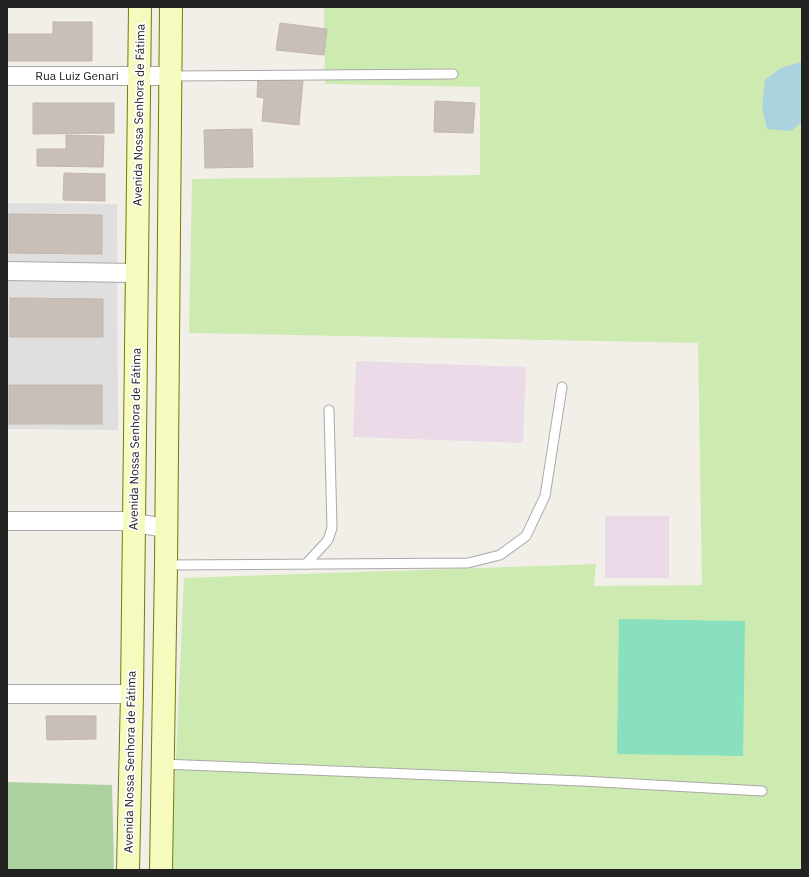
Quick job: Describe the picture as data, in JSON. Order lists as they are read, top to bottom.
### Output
{
  "streets": {
    "street": ["Rua Luiz Genari", "Avenida Nossa Senhora de Fátima"]
  },
  "crossings": [
    ["Rua Luiz Genari", "Avenida Nossa Senhora de Fátima"]
  ]
}
